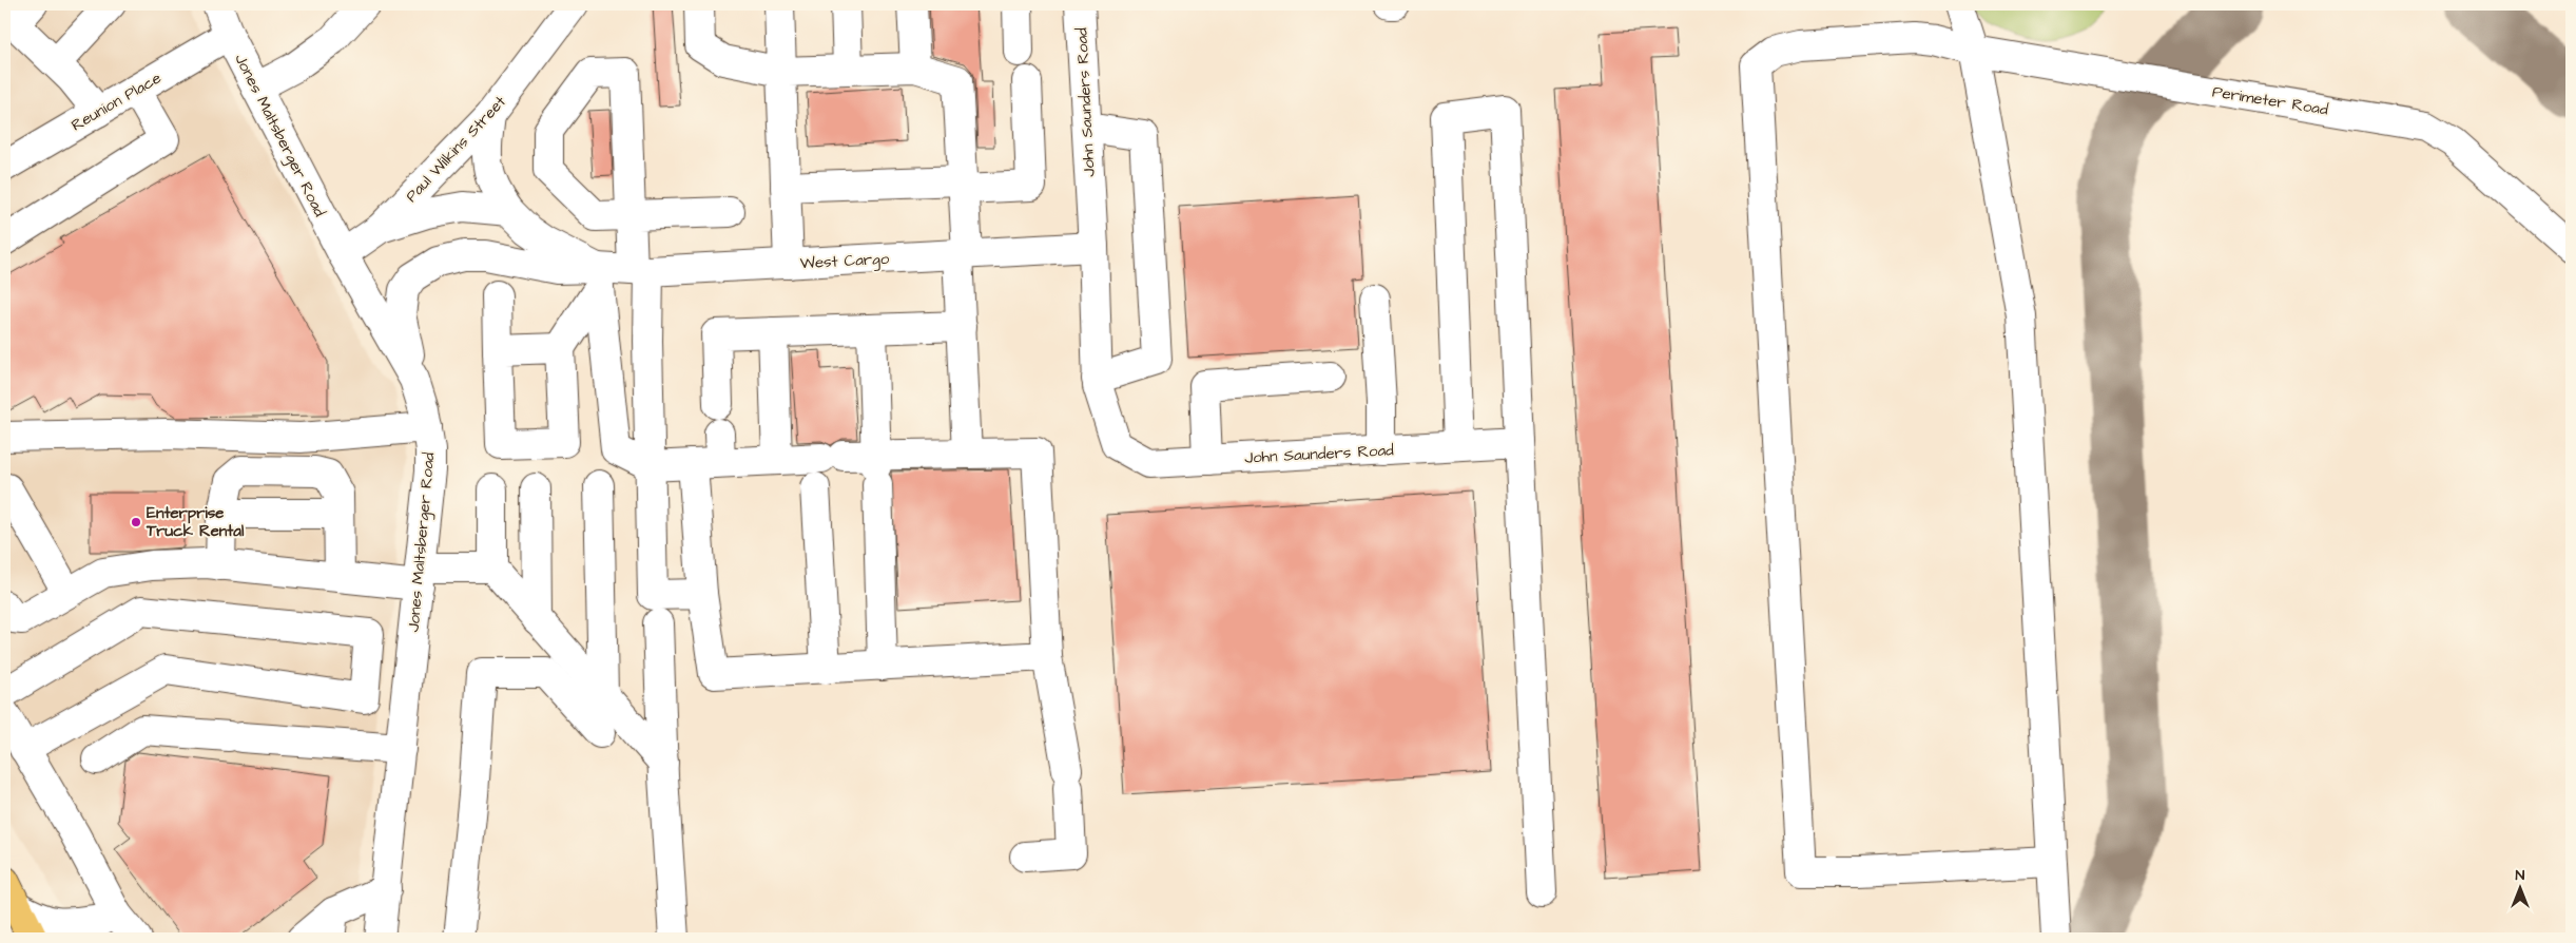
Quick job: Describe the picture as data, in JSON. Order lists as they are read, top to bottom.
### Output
{
  "streets": {
    "street": [
      "Perimeter Road",
      "Reunion Place",
      "John Saunders Road",
      "Jones Maltsberger Road",
      "Paul Wilkins Street",
      "West Cargo"
    ]
  },
  "crossings": [
    ["Reunion Place", "Jones Maltsberger Road"],
    ["John Saunders Road", "West Cargo"],
    ["Jones Maltsberger Road", "Paul Wilkins Street"],
    ["Jones Maltsberger Road", "West Cargo"],
    ["Paul Wilkins Street", "West Cargo"]
  ],
  "places": ["Enterprise Truck Rental"],
  "north": "top"
}
